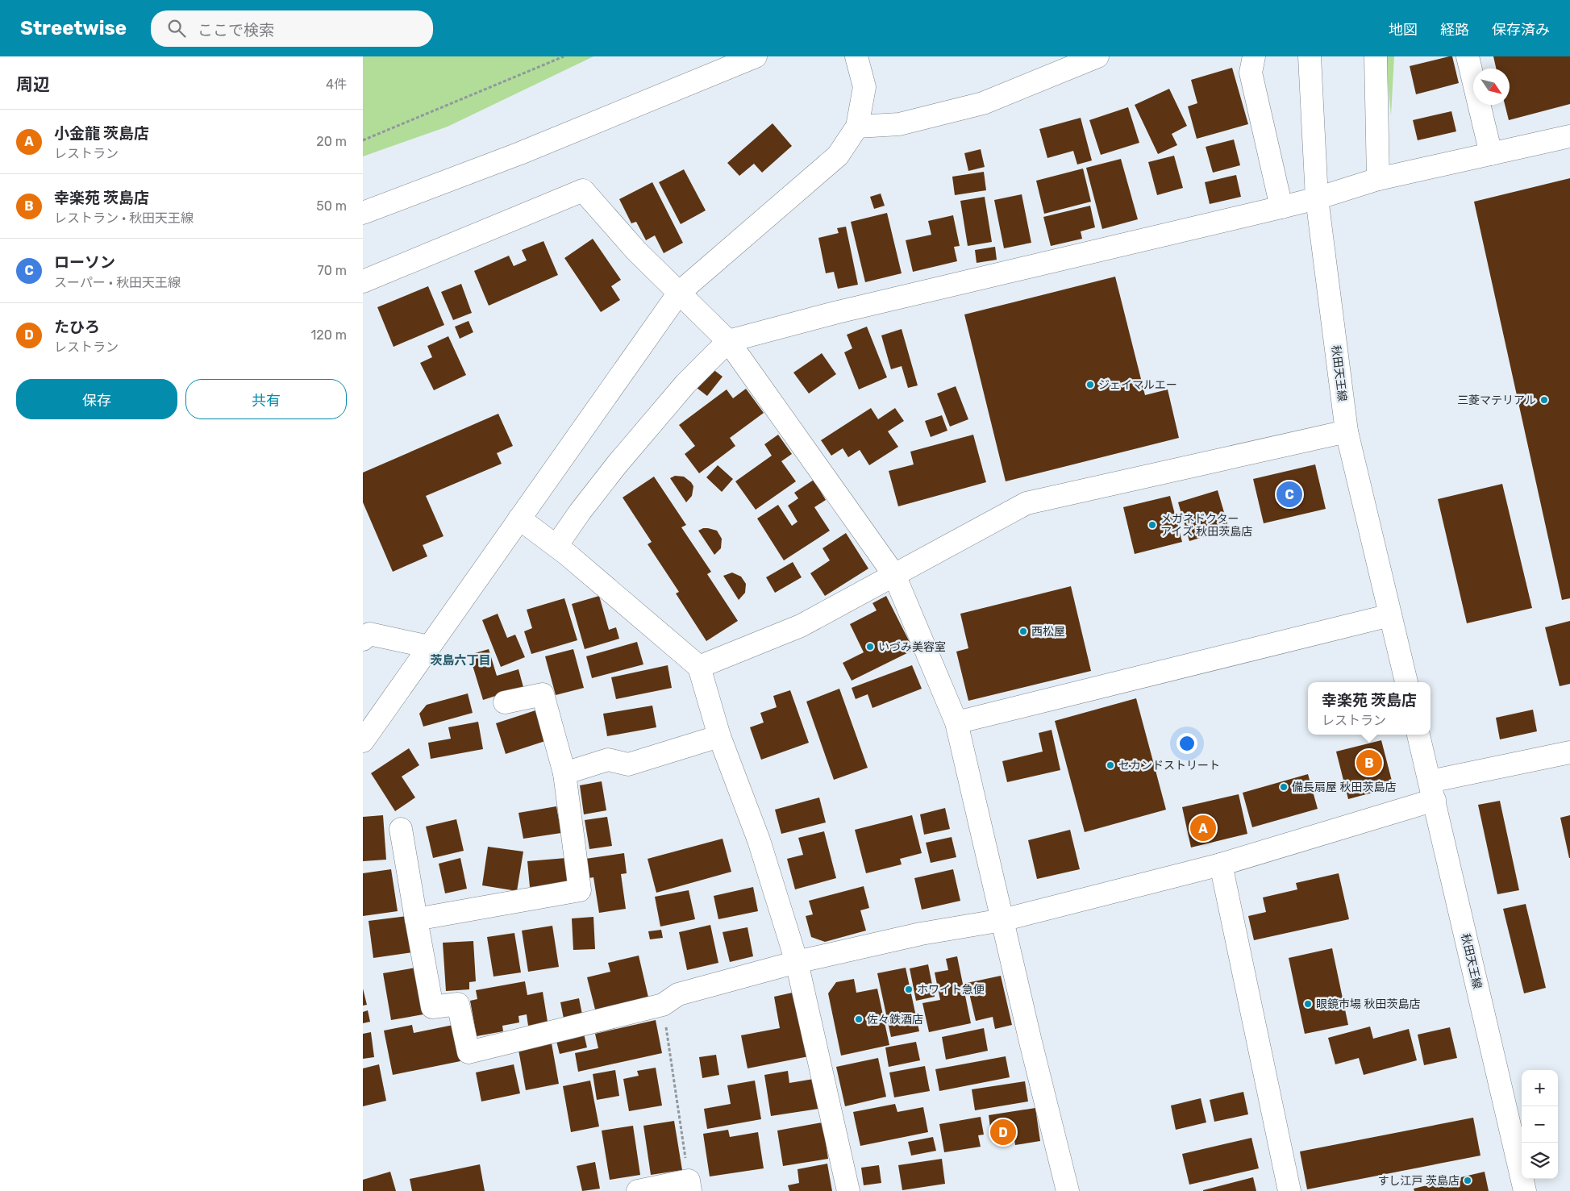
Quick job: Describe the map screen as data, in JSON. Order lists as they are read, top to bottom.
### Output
{
  "streets": {
    "street": ["秋田天王線"]
  },
  "districts": ["茨島六丁目"],
  "places": [
    "ジェイマルエー",
    "三菱マテリアル",
    "メガネドクター アイズ 秋田茨島店",
    "西松屋",
    "いづみ美容室",
    "セカンドストリート",
    "備長扇屋 秋田茨島店",
    "ホワイト急便",
    "眼鏡市場 秋田茨島店",
    "佐々鉄酒店",
    "すし江戸 茨島店"
  ],
  "north": "bottom right",
  "page": {
    "header": "Streetwise",
    "search": "ここで検索",
    "nav": ["地図", "経路", "保存済み"],
    "heading": ["周辺", "4件"],
    "list": [
      {
        "mark": "A",
        "name": "小金龍 茨島店",
        "note": "レストラン",
        "value": "20 m"
      },
      {
        "mark": "B",
        "name": "幸楽苑 茨島店",
        "note": "レストラン · 秋田天王線",
        "value": "50 m"
      },
      {
        "mark": "C",
        "name": "ローソン",
        "note": "スーパー · 秋田天王線",
        "value": "70 m"
      },
      {
        "mark": "D",
        "name": "たひろ",
        "note": "レストラン",
        "value": "120 m"
      }
    ],
    "buttons": ["保存", "共有"],
    "pins": [
      "C",
      "B",
      "A",
      "D"
    ],
    "popup": ["幸楽苑 茨島店", "レストラン"],
    "map_buttons": ["+", "−"]
  }
}
